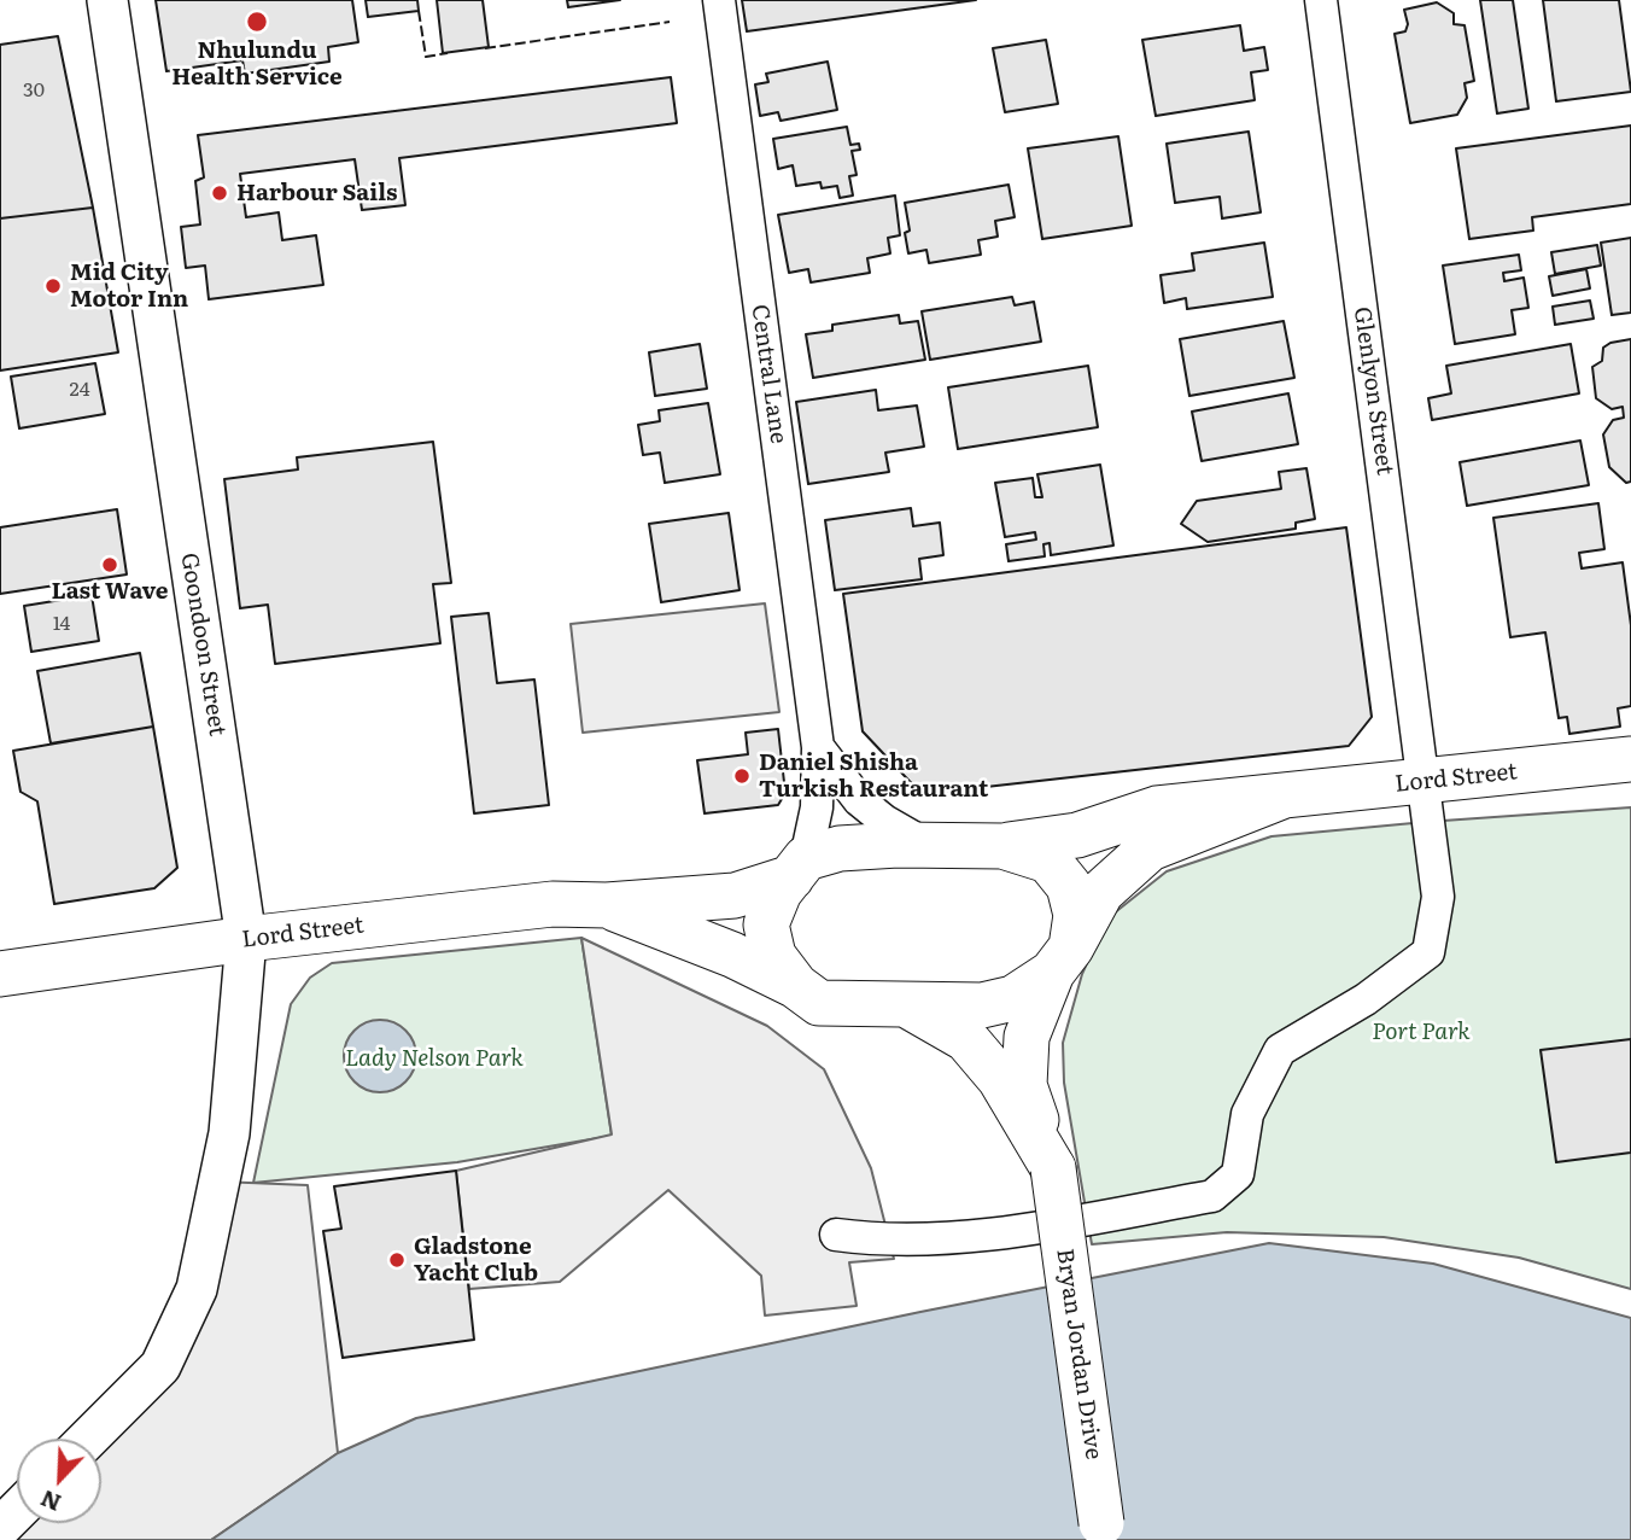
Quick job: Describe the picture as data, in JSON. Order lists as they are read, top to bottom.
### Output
{
  "streets": {
    "main road": ["Lord Street", "Bryan Jordan Drive"],
    "street": ["Central Lane", "Glenlyon Street", "Goondoon Street"]
  },
  "crossings": [
    ["Central Lane", "Lord Street"],
    ["Glenlyon Street", "Lord Street"],
    ["Goondoon Street", "Lord Street"],
    ["Lord Street", "Bryan Jordan Drive"]
  ],
  "parks": ["Port Park", "Lady Nelson Park"],
  "places": [
    "Nhulundu Health Service",
    "Harbour Sails",
    "Mid City Motor Inn",
    "Last Wave",
    "Daniel Shisha Turkish Restaurant",
    "Gladstone Yacht Club"
  ],
  "house_numbers": ["30", "24", "14"],
  "north": "bottom left"
}
